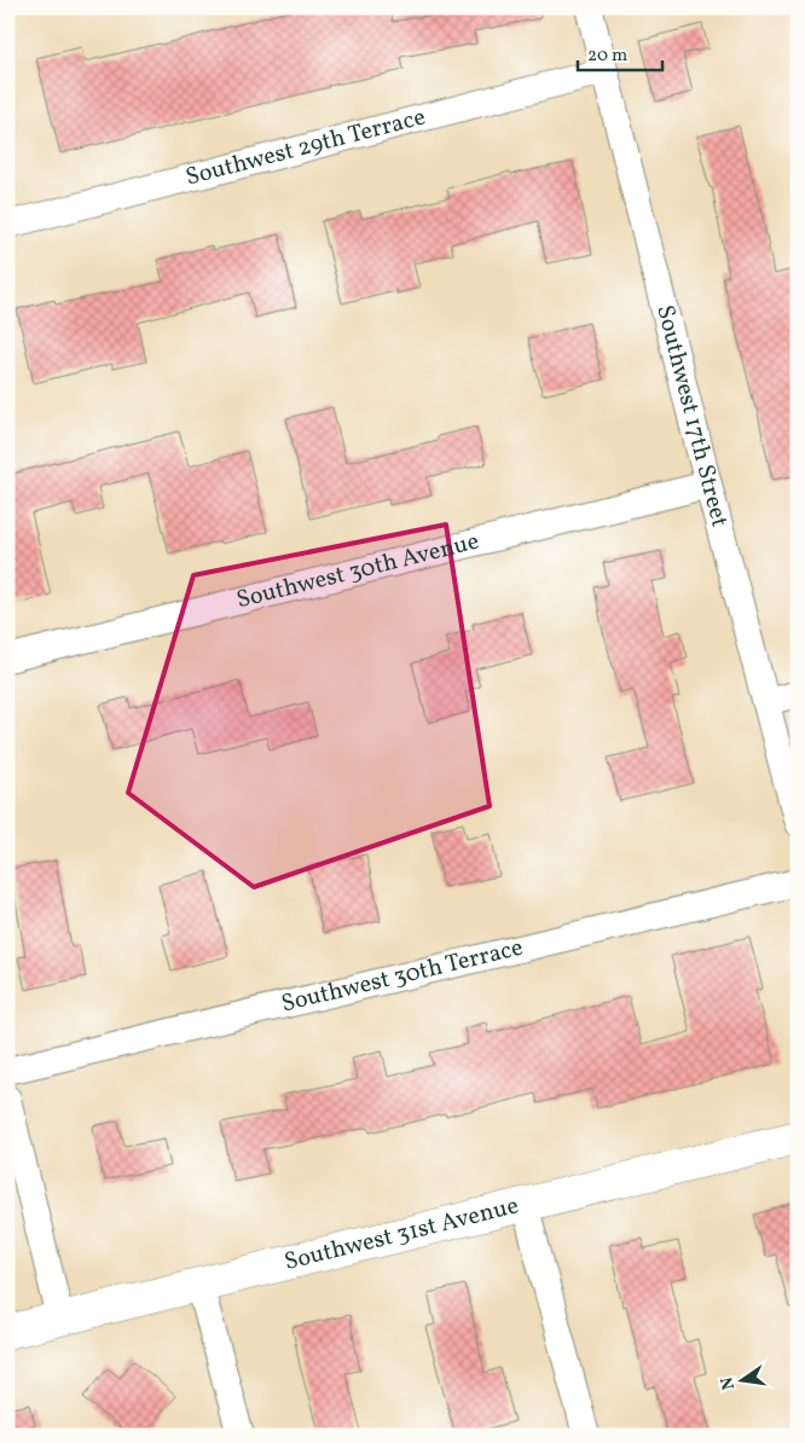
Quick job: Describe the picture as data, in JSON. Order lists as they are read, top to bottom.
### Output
{
  "streets": {
    "street": [
      "Southwest 29th Terrace",
      "Southwest 17th Street",
      "Southwest 30th Avenue",
      "Southwest 30th Terrace",
      "Southwest 31st Avenue"
    ]
  },
  "crossings": [
    ["Southwest 29th Terrace", "Southwest 17th Street"],
    ["Southwest 17th Street", "Southwest 30th Avenue"]
  ],
  "scale_bar": "20 m",
  "north": "left"
}
